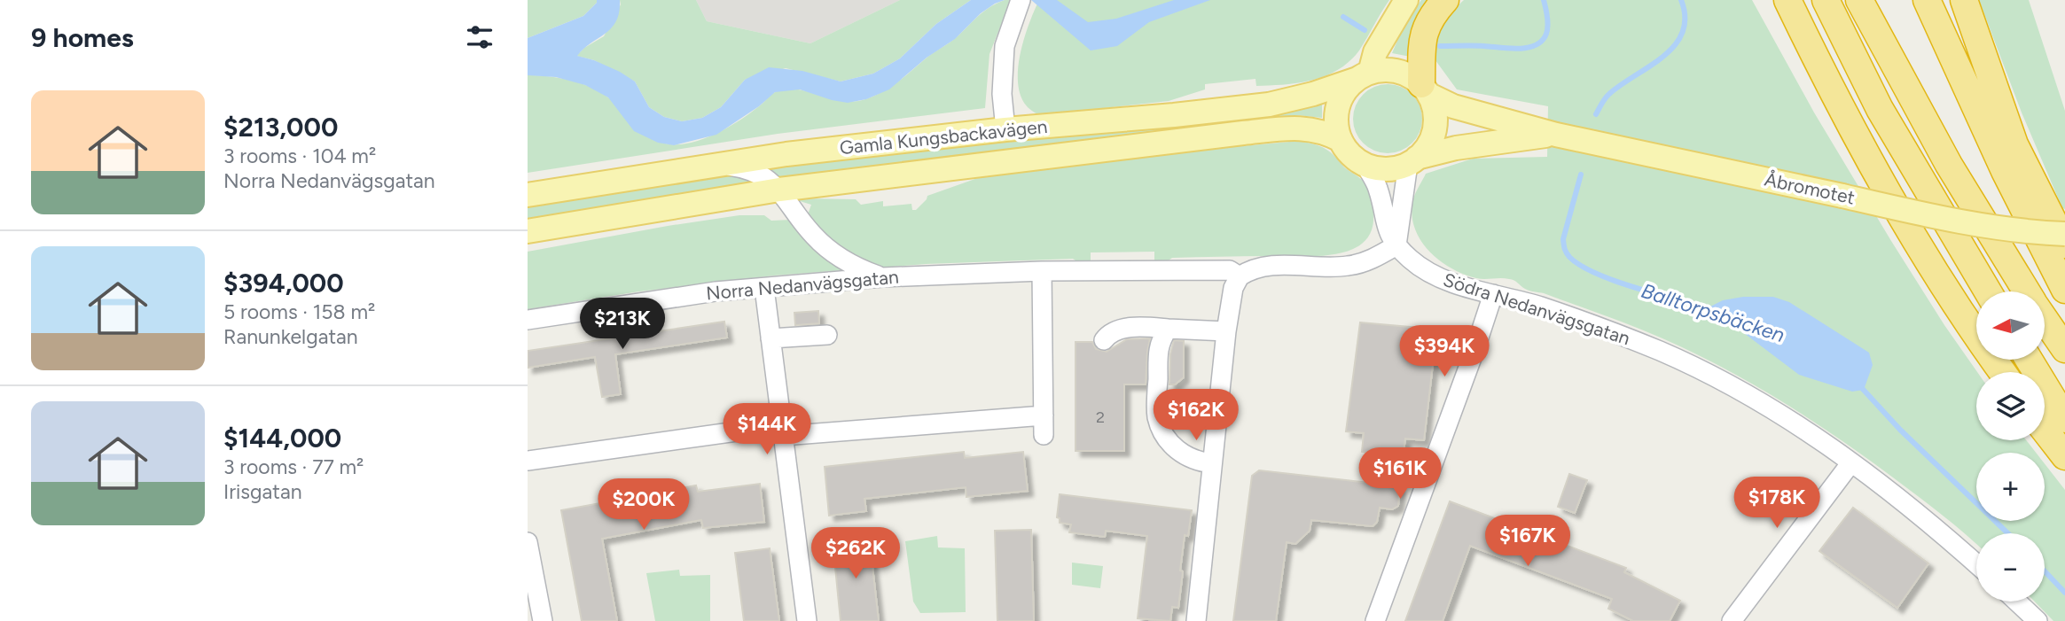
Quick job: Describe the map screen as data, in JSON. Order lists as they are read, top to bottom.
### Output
{
  "streets": {
    "main road": ["Gamla Kungsbackavägen", "Åbromotet"],
    "street": ["Norra Nedanvägsgatan", "Södra Nedanvägsgatan"]
  },
  "crossings": [
    ["Gamla Kungsbackavägen", "Åbromotet"]
  ],
  "water": ["Balltorpsbäcken"],
  "house_numbers": ["2"],
  "north": "left",
  "page": {
    "heading": "9 homes",
    "list": [
      {
        "name": "$213,000",
        "note": "3 rooms · 104 m² · Norra Nedanvägsgatan"
      },
      {
        "name": "$394,000",
        "note": "5 rooms · 158 m² · Ranunkelgatan"
      },
      {
        "name": "$144,000",
        "note": "3 rooms · 77 m² · Irisgatan"
      }
    ],
    "map_buttons": ["+", "−"],
    "price": [
      "$213K",
      "$394K",
      "$162K",
      "$144K",
      "$161K",
      "$178K",
      "$200K",
      "$167K",
      "$262K"
    ]
  }
}
